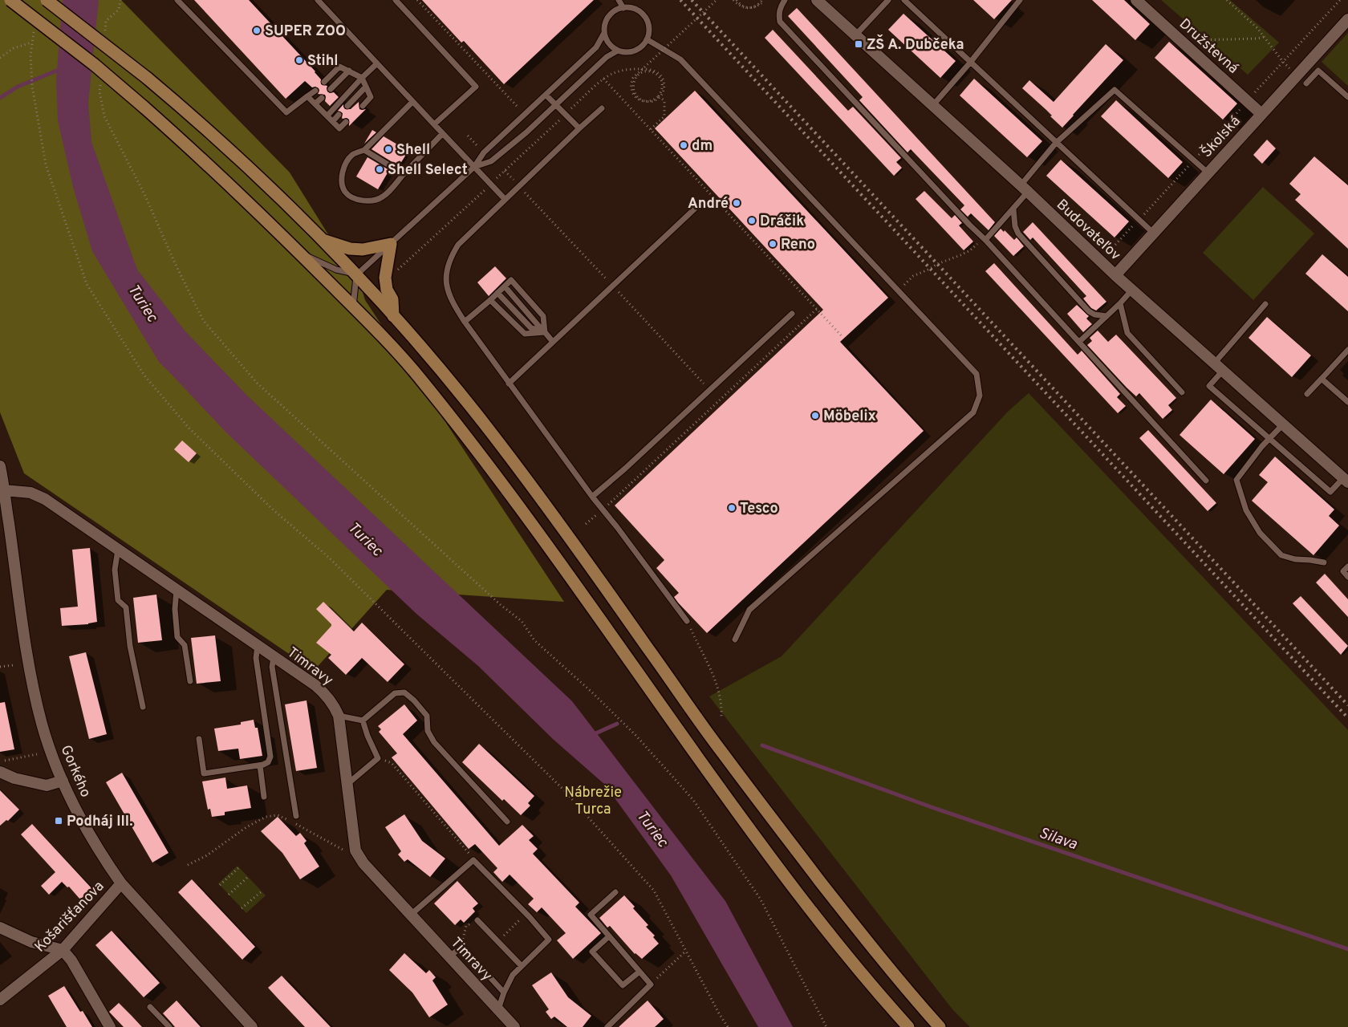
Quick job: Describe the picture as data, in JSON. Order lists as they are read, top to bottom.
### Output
{
  "streets": {
    "street": [
      "Družstevná",
      "Školská",
      "Budovateľov",
      "Timravy",
      "Gorkého",
      "Košarišťanova"
    ]
  },
  "crossings": [
    ["Družstevná", "Školská"],
    ["Školská", "Budovateľov"],
    ["Timravy", "Gorkého"],
    ["Gorkého", "Košarišťanova"]
  ],
  "water": ["Turiec", "Silava"],
  "parks": ["Nábrežie Turca"],
  "places": {
    "other": [
      "SUPER ZOO",
      "Stihl",
      "dm",
      "Shell",
      "Shell Select",
      "André",
      "Dráčik",
      "Reno",
      "Möbelix",
      "Tesco"
    ],
    "transit": ["ZŠ A. Dubčeka", "Podháj III."]
  }
}
